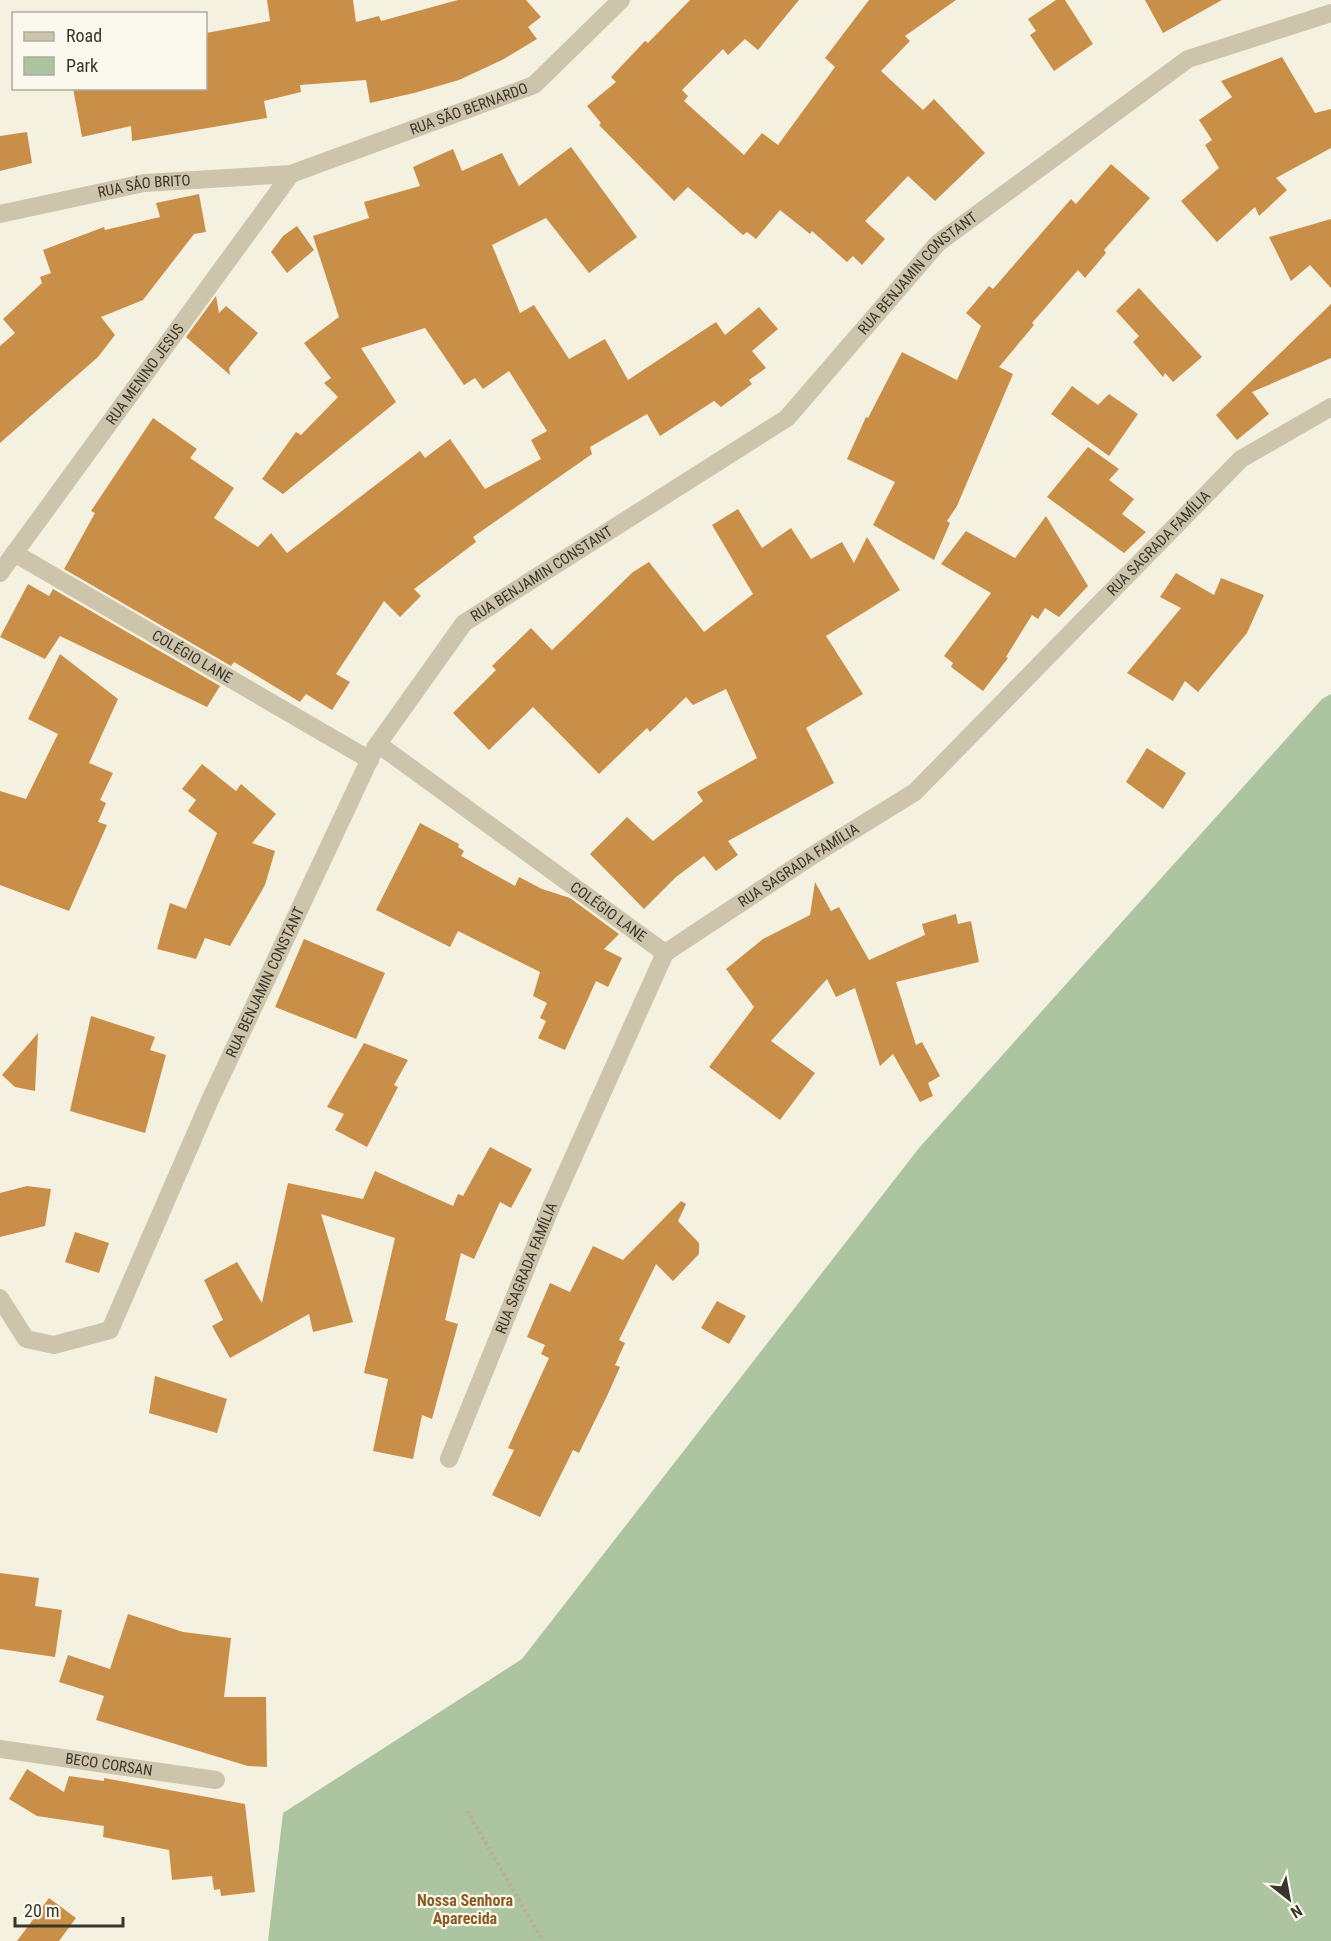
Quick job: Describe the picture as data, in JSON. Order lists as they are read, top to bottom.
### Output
{
  "streets": {
    "street": [
      "RUA SÃO BERNARDO",
      "RUA SÁO BRITO",
      "RUA BENJAMIN CONSTANT",
      "RUA MENINO JESUS",
      "RUA SAGRADA FAMÍLIA",
      "COLÉGIO LANE",
      "BECO CORSAN"
    ]
  },
  "crossings": [
    ["RUA SÃO BERNARDO", "RUA SÁO BRITO"],
    ["RUA SÃO BERNARDO", "RUA MENINO JESUS"],
    ["RUA SÁO BRITO", "RUA MENINO JESUS"],
    ["RUA BENJAMIN CONSTANT", "COLÉGIO LANE"],
    ["RUA MENINO JESUS", "COLÉGIO LANE"],
    ["RUA SAGRADA FAMÍLIA", "COLÉGIO LANE"]
  ],
  "districts": ["Nossa Senhora Aparecida"],
  "legend": ["Road", "Park"],
  "scale_bar": "20 m",
  "north": "bottom right"
}
